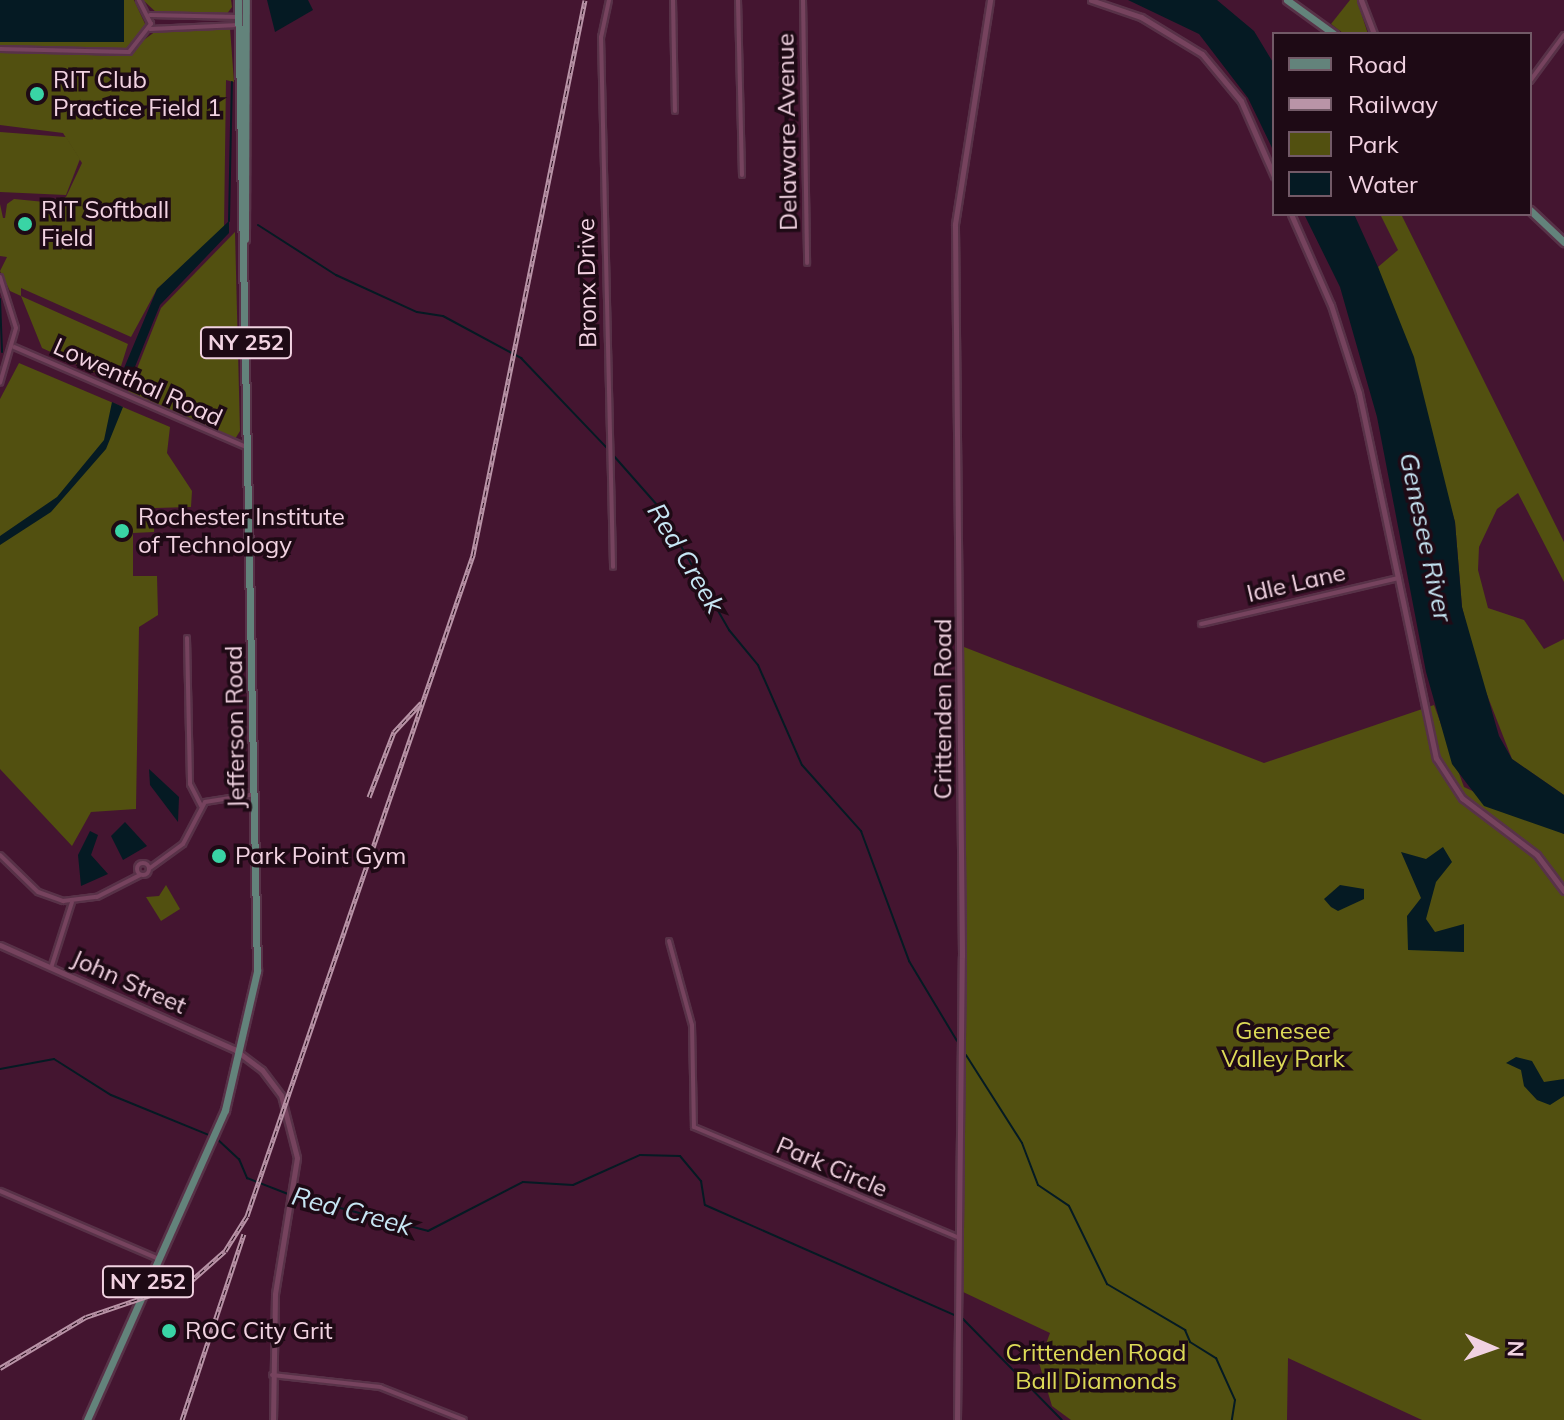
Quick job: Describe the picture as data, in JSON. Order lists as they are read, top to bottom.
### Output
{
  "streets": {
    "main road": ["NY 252", "Jefferson Road"],
    "street": [
      "Delaware Avenue",
      "Bronx Drive",
      "Lowenthal Road",
      "Idle Lane",
      "Crittenden Road",
      "John Street",
      "Park Circle"
    ]
  },
  "crossings": [
    ["Lowenthal Road", "Jefferson Road"],
    ["Crittenden Road", "Park Circle"],
    ["Jefferson Road", "John Street"]
  ],
  "water": ["Genesee River", "Red Creek"],
  "parks": ["Genesee Valley Park", "Crittenden Road Ball Diamonds"],
  "places": [
    "RIT Club Practice Field 1",
    "RIT Softball Field",
    "Rochester Institute of Technology",
    "Park Point Gym",
    "ROC City Grit"
  ],
  "legend": [
    "Road",
    "Railway",
    "Park",
    "Water"
  ],
  "north": "right"
}
